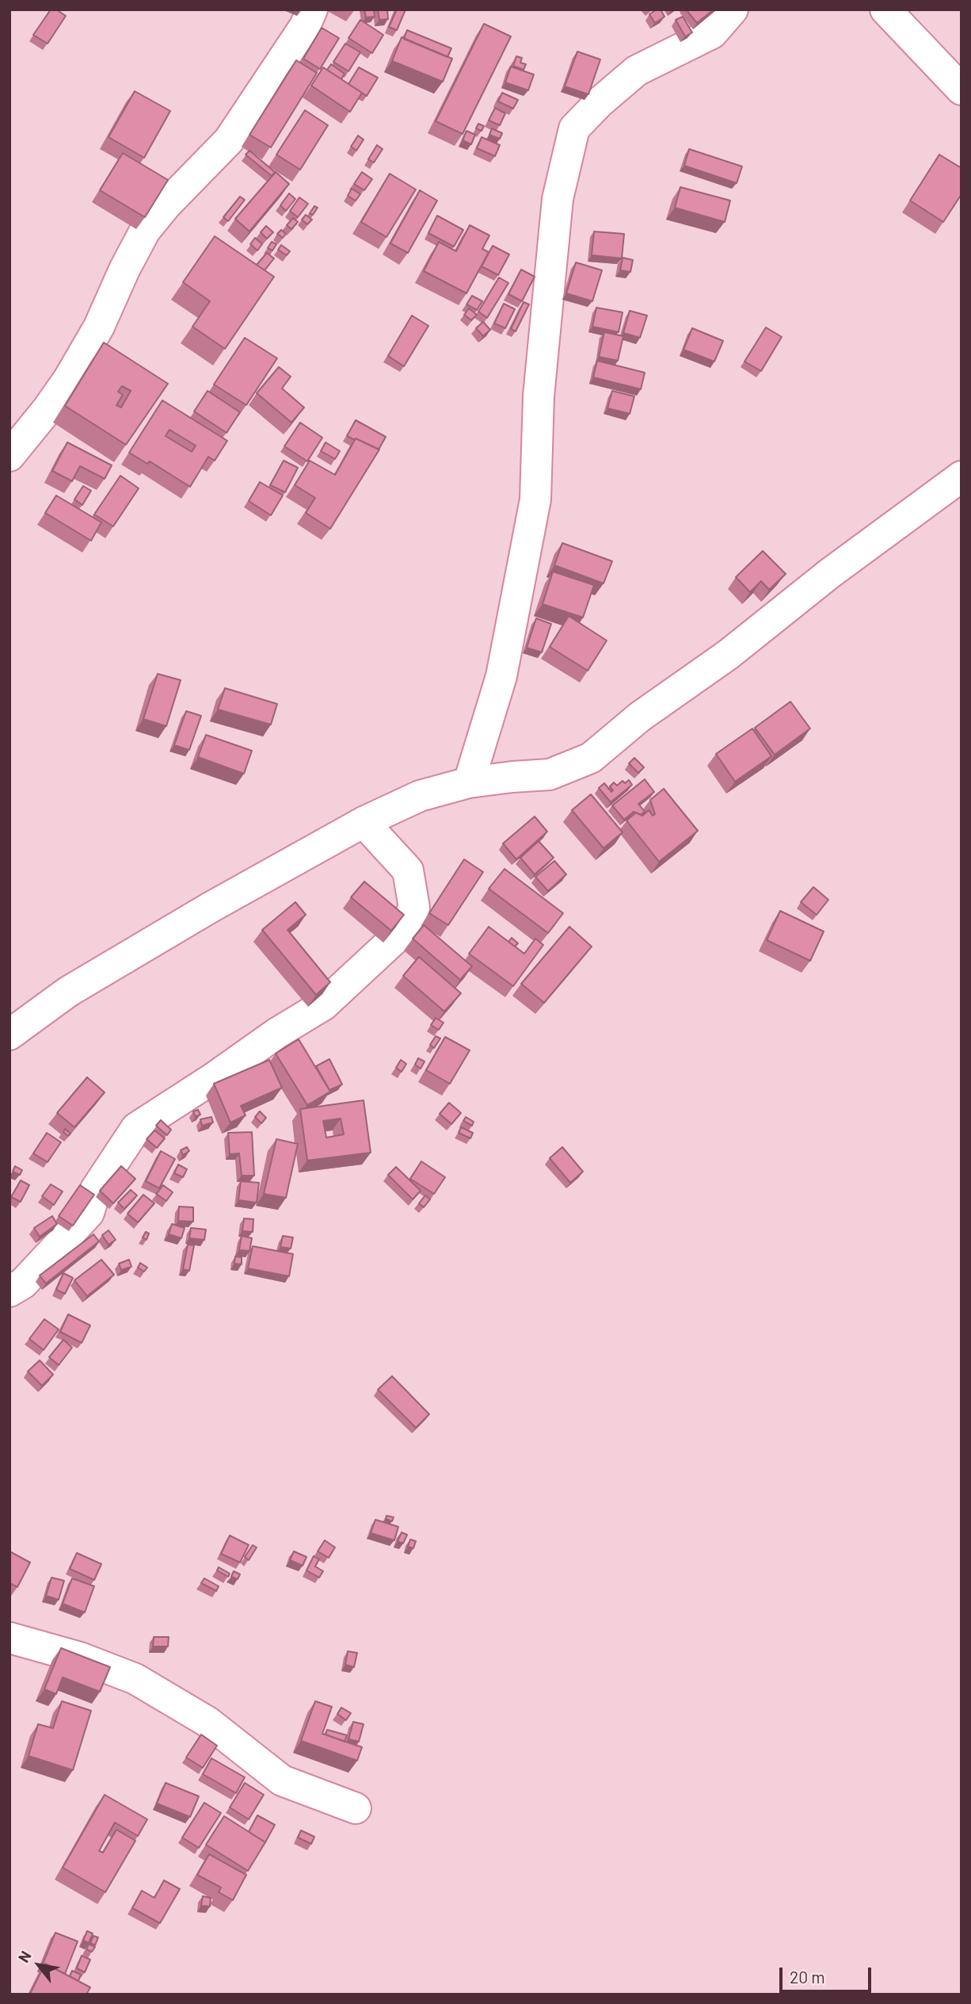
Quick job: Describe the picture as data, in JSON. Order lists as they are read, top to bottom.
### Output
{
  "scale_bar": "20 m",
  "north": "top left"
}
